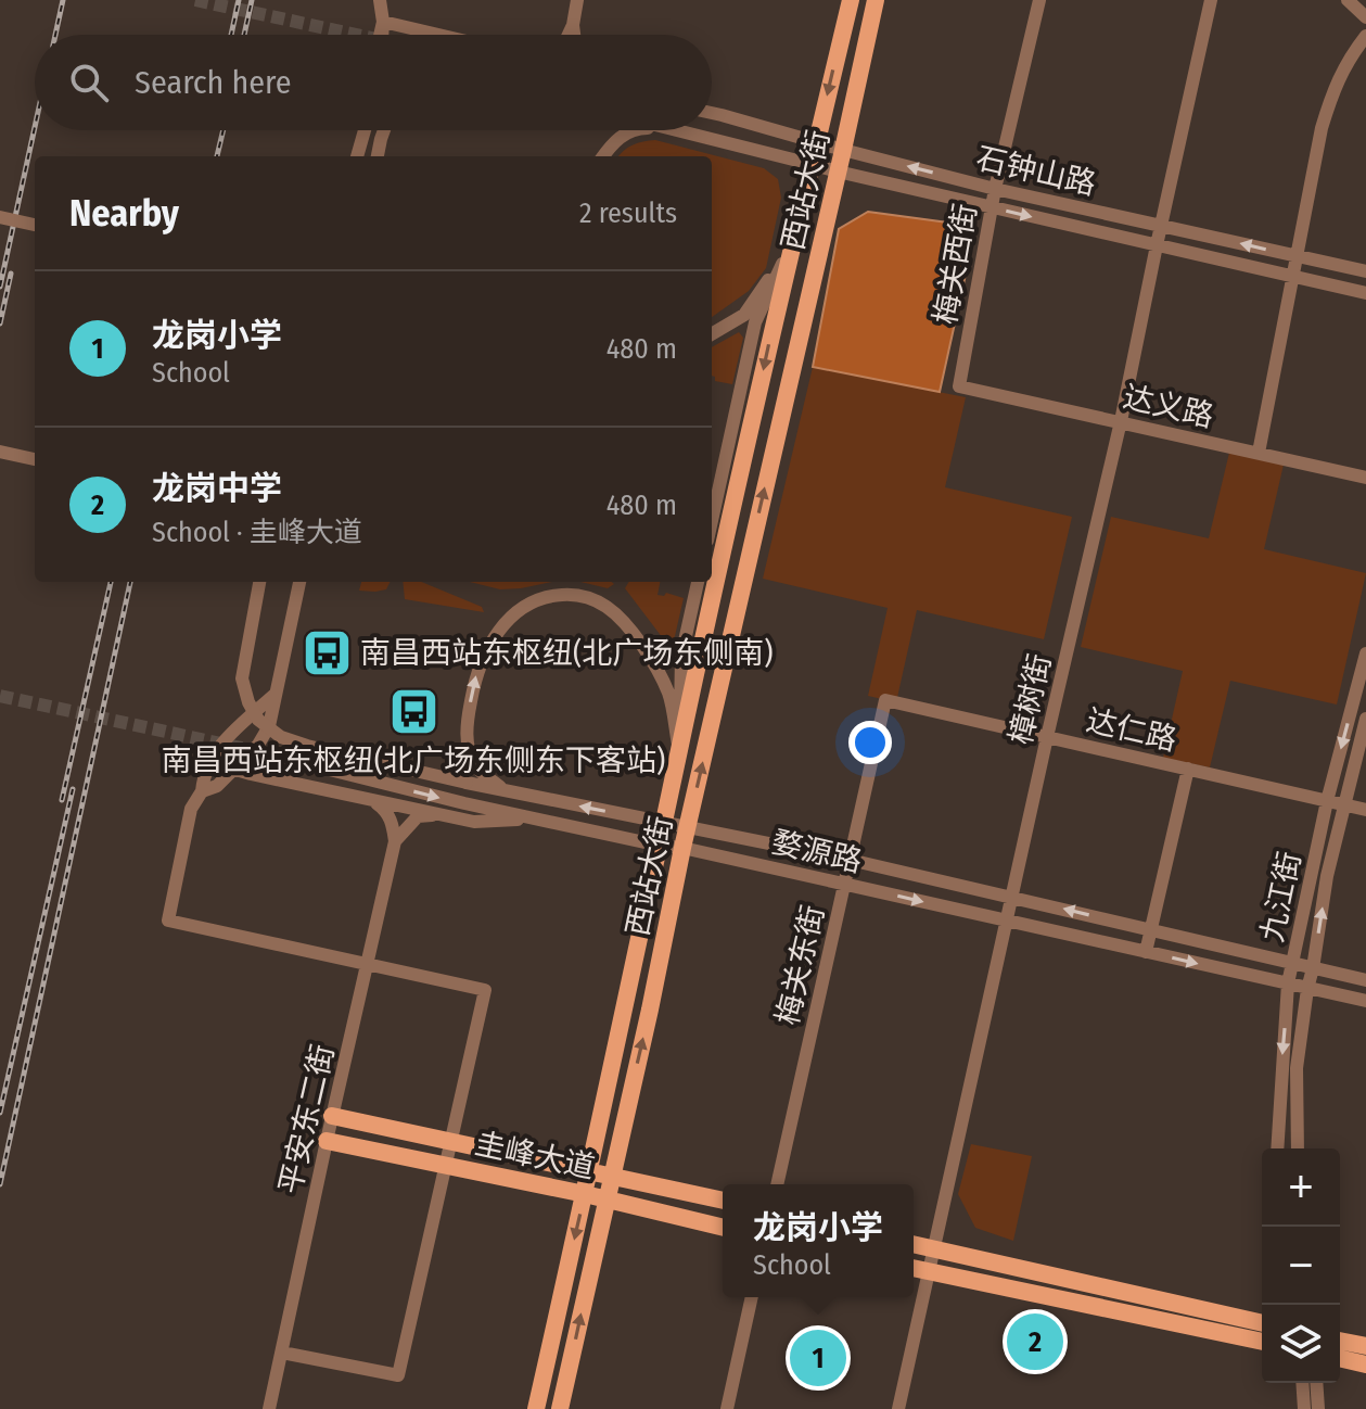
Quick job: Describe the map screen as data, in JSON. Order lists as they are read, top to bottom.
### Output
{
  "streets": {
    "main road": ["西站大街", "圭峰大道"],
    "street": [
      "石钟山路",
      "梅关西街",
      "达义路",
      "樟树街",
      "达仁路",
      "婺源路",
      "九江街",
      "梅关东街",
      "平安东二街"
    ]
  },
  "crossings": [
    ["石钟山路", "西站大街"],
    ["石钟山路", "梅关西街"],
    ["石钟山路", "樟树街"],
    ["西站大街", "婺源路"],
    ["西站大街", "圭峰大道"],
    ["梅关西街", "达义路"],
    ["达义路", "樟树街"],
    ["樟树街", "达仁路"],
    ["樟树街", "婺源路"],
    ["达仁路", "九江街"],
    ["达仁路", "梅关东街"],
    ["婺源路", "九江街"],
    ["婺源路", "梅关东街"],
    ["平安东二街", "圭峰大道"]
  ],
  "places": {
    "bus stop": ["南昌西站东枢纽(北广场东侧南)", "南昌西站东枢纽(北广场东侧东下客站)"]
  },
  "page": {
    "search": "Search here",
    "heading": ["Nearby", "2 results"],
    "list": [
      {
        "mark": "1",
        "name": "龙岗小学",
        "note": "School",
        "value": "480 m"
      },
      {
        "mark": "2",
        "name": "龙岗中学",
        "note": "School · 圭峰大道",
        "value": "480 m"
      }
    ],
    "map_buttons": ["+", "−"],
    "popup": ["龙岗小学", "School"],
    "pins": ["2", "1"]
  }
}
